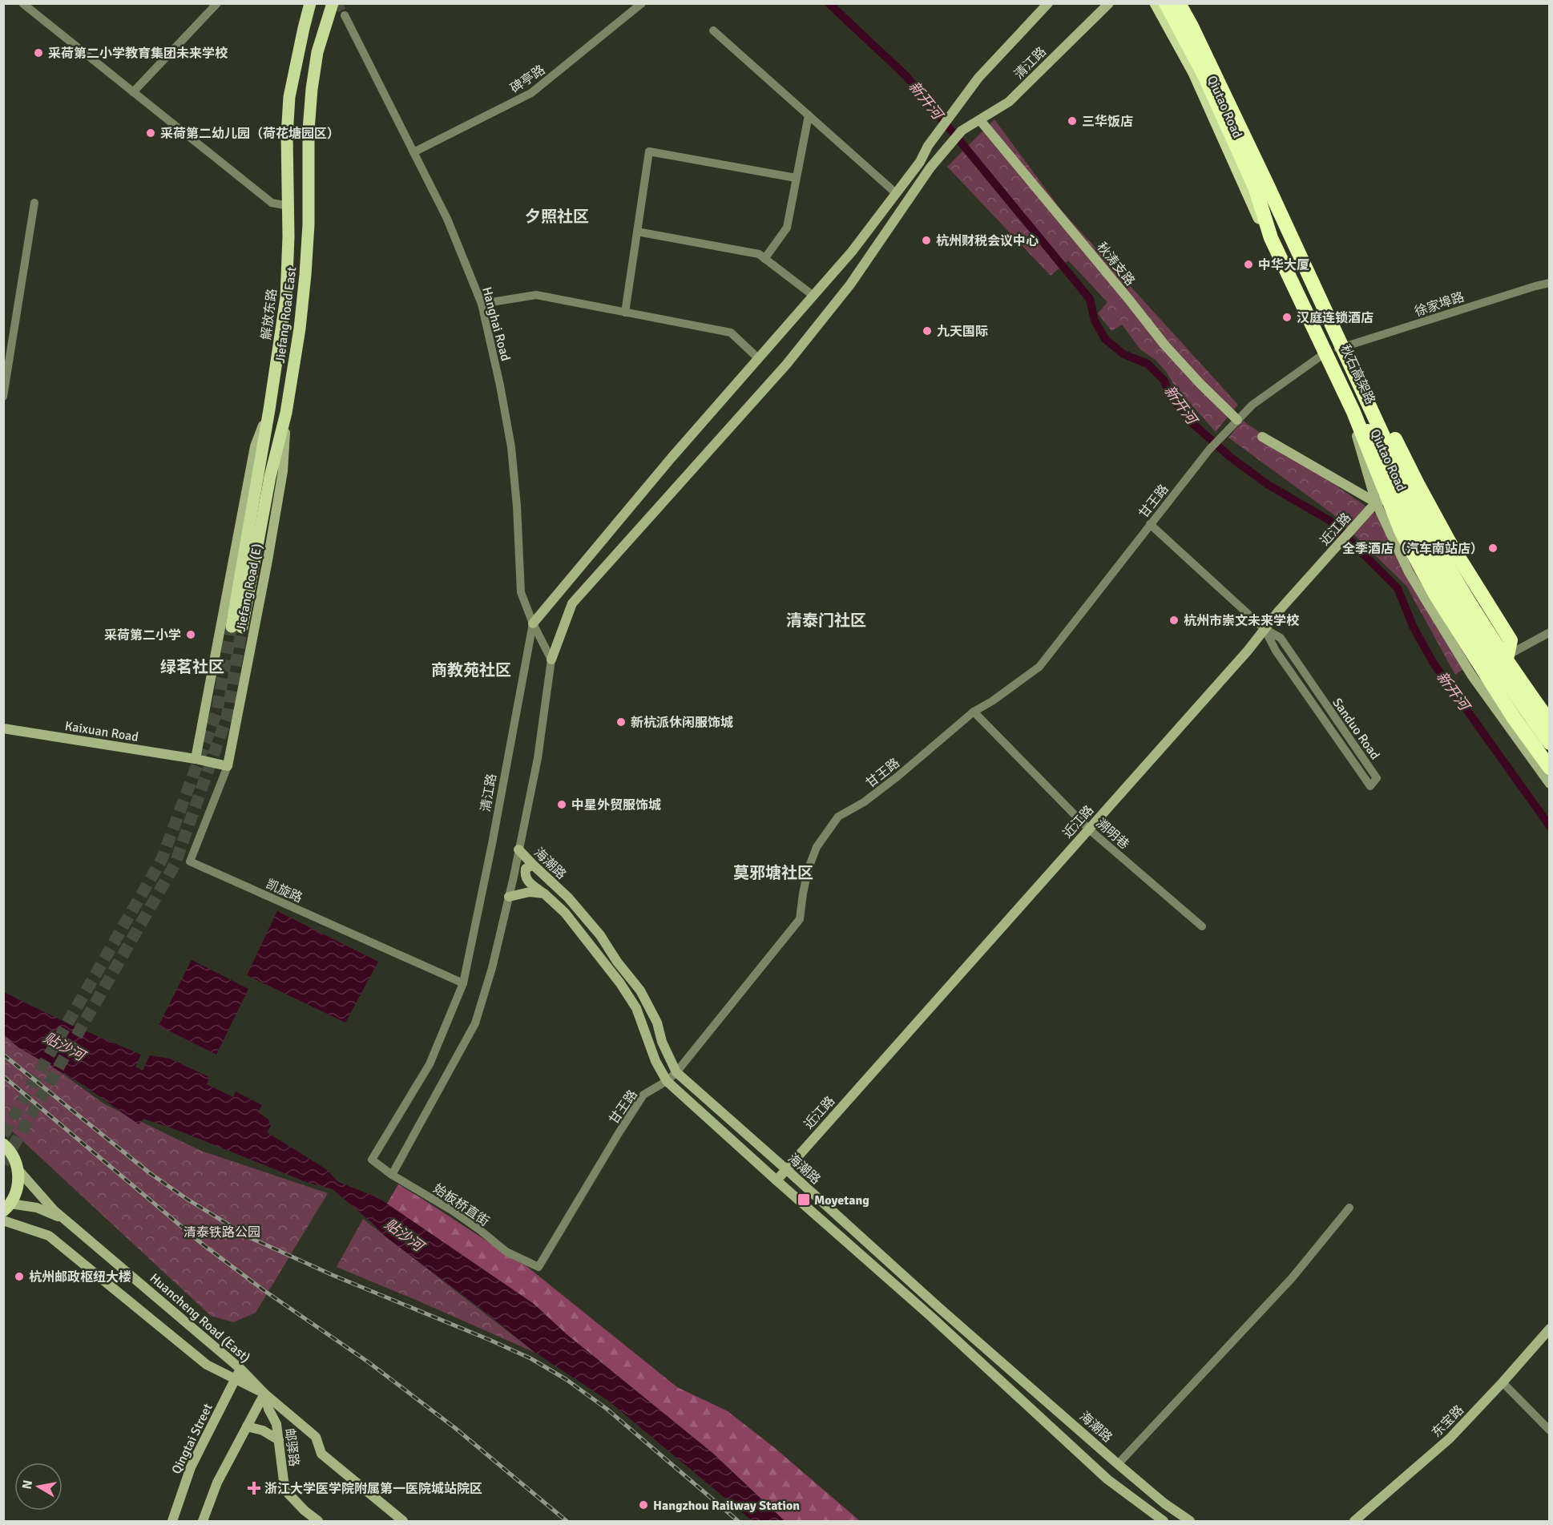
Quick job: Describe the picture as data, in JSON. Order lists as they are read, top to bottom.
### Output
{
  "streets": {
    "highway": ["秋石高架路"],
    "main road": [
      "清江路",
      "Qiutao Road",
      "秋涛支路",
      "解放东路",
      "Jiefang Road East",
      "近江路",
      "Jiefang Road (E)",
      "Kaixuan Road",
      "海潮路",
      "Huancheng Road (East)",
      "东宝路",
      "Qingtai Street",
      "邮驿路"
    ],
    "street": [
      "碑亭路",
      "徐家埠路",
      "Hanghai Road",
      "甘王路",
      "Sanduo Road",
      "溯明巷",
      "凯旋路",
      "始板桥直街"
    ]
  },
  "crossings": [
    ["清江路", "秋涛支路"],
    ["清江路", "Hanghai Road"],
    ["清江路", "凯旋路"],
    ["清江路", "始板桥直街"],
    ["碑亭路", "Hanghai Road"],
    ["Qiutao Road", "徐家埠路"],
    ["Qiutao Road", "秋石高架路"],
    ["Qiutao Road", "甘王路"],
    ["Qiutao Road", "近江路"],
    ["秋涛支路", "甘王路"],
    ["解放东路", "Jiefang Road East"],
    ["解放东路", "Jiefang Road (E)"],
    ["Jiefang Road East", "Jiefang Road (E)"],
    ["甘王路", "Sanduo Road"],
    ["甘王路", "溯明巷"],
    ["甘王路", "海潮路"],
    ["甘王路", "始板桥直街"],
    ["近江路", "Sanduo Road"],
    ["近江路", "溯明巷"],
    ["近江路", "海潮路"],
    ["Jiefang Road (E)", "Kaixuan Road"],
    ["Jiefang Road (E)", "凯旋路"],
    ["Kaixuan Road", "凯旋路"],
    ["Huancheng Road (East)", "Qingtai Street"],
    ["Huancheng Road (East)", "邮驿路"]
  ],
  "districts": [
    "夕照社区",
    "清泰门社区",
    "绿茗社区",
    "商教苑社区",
    "莫邪塘社区"
  ],
  "water": ["新开河", "贴沙河"],
  "parks": ["清泰铁路公园"],
  "places": {
    "other": [
      "采荷第二小学教育集团未来学校",
      "三华饭店",
      "采荷第二幼儿园（荷花塘园区）",
      "杭州财税会议中心",
      "中华大厦",
      "汉庭连锁酒店",
      "九天国际",
      "全季酒店（汽车南站店）",
      "杭州市崇文未来学校",
      "采荷第二小学",
      "新杭派休闲服饰城",
      "中星外贸服饰城",
      "杭州邮政枢纽大楼",
      "Hangzhou Railway Station"
    ],
    "transit": ["Moyetang"],
    "health": ["浙江大学医学院附属第一医院城站院区"]
  },
  "north": "left"
}
